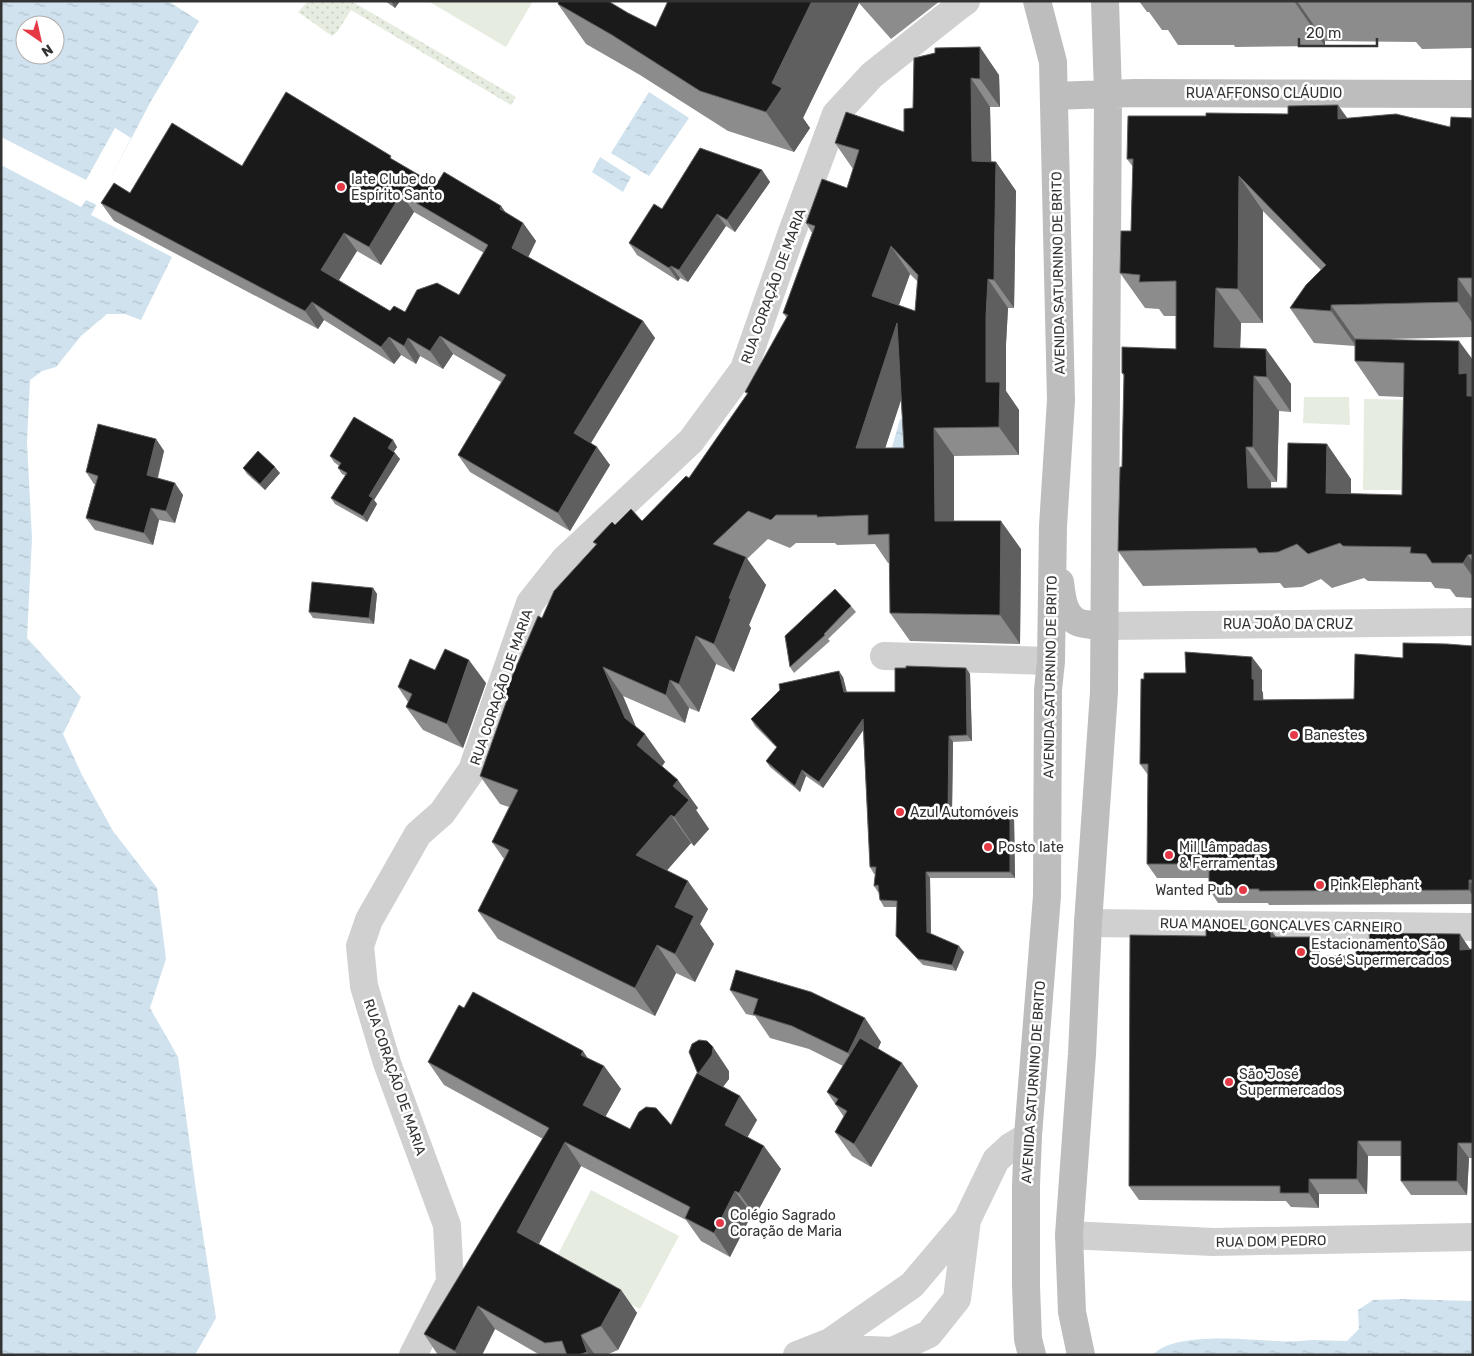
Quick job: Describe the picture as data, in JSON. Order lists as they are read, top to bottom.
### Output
{
  "streets": {
    "main road": ["RUA AFFONSO CLÁUDIO", "AVENIDA SATURNINO DE BRITO"],
    "street": [
      "RUA CORAÇÃO DE MARIA",
      "RUA JOÃO DA CRUZ",
      "RUA MANOEL GONÇALVES CARNEIRO",
      "RUA DOM PEDRO"
    ]
  },
  "crossings": [
    ["RUA AFFONSO CLÁUDIO", "AVENIDA SATURNINO DE BRITO"]
  ],
  "places": [
    "Iate Clube do Espírito Santo",
    "Banestes",
    "Azul Automóveis",
    "Posto Iate",
    "Mil Lâmpadas & Ferramentas",
    "Pink Elephant",
    "Wanted Pub",
    "Estacionamento São José Supermercados",
    "São José Supermercados",
    "Colégio Sagrado Coração de Maria"
  ],
  "scale_bar": "20 m",
  "north": "bottom right"
}
